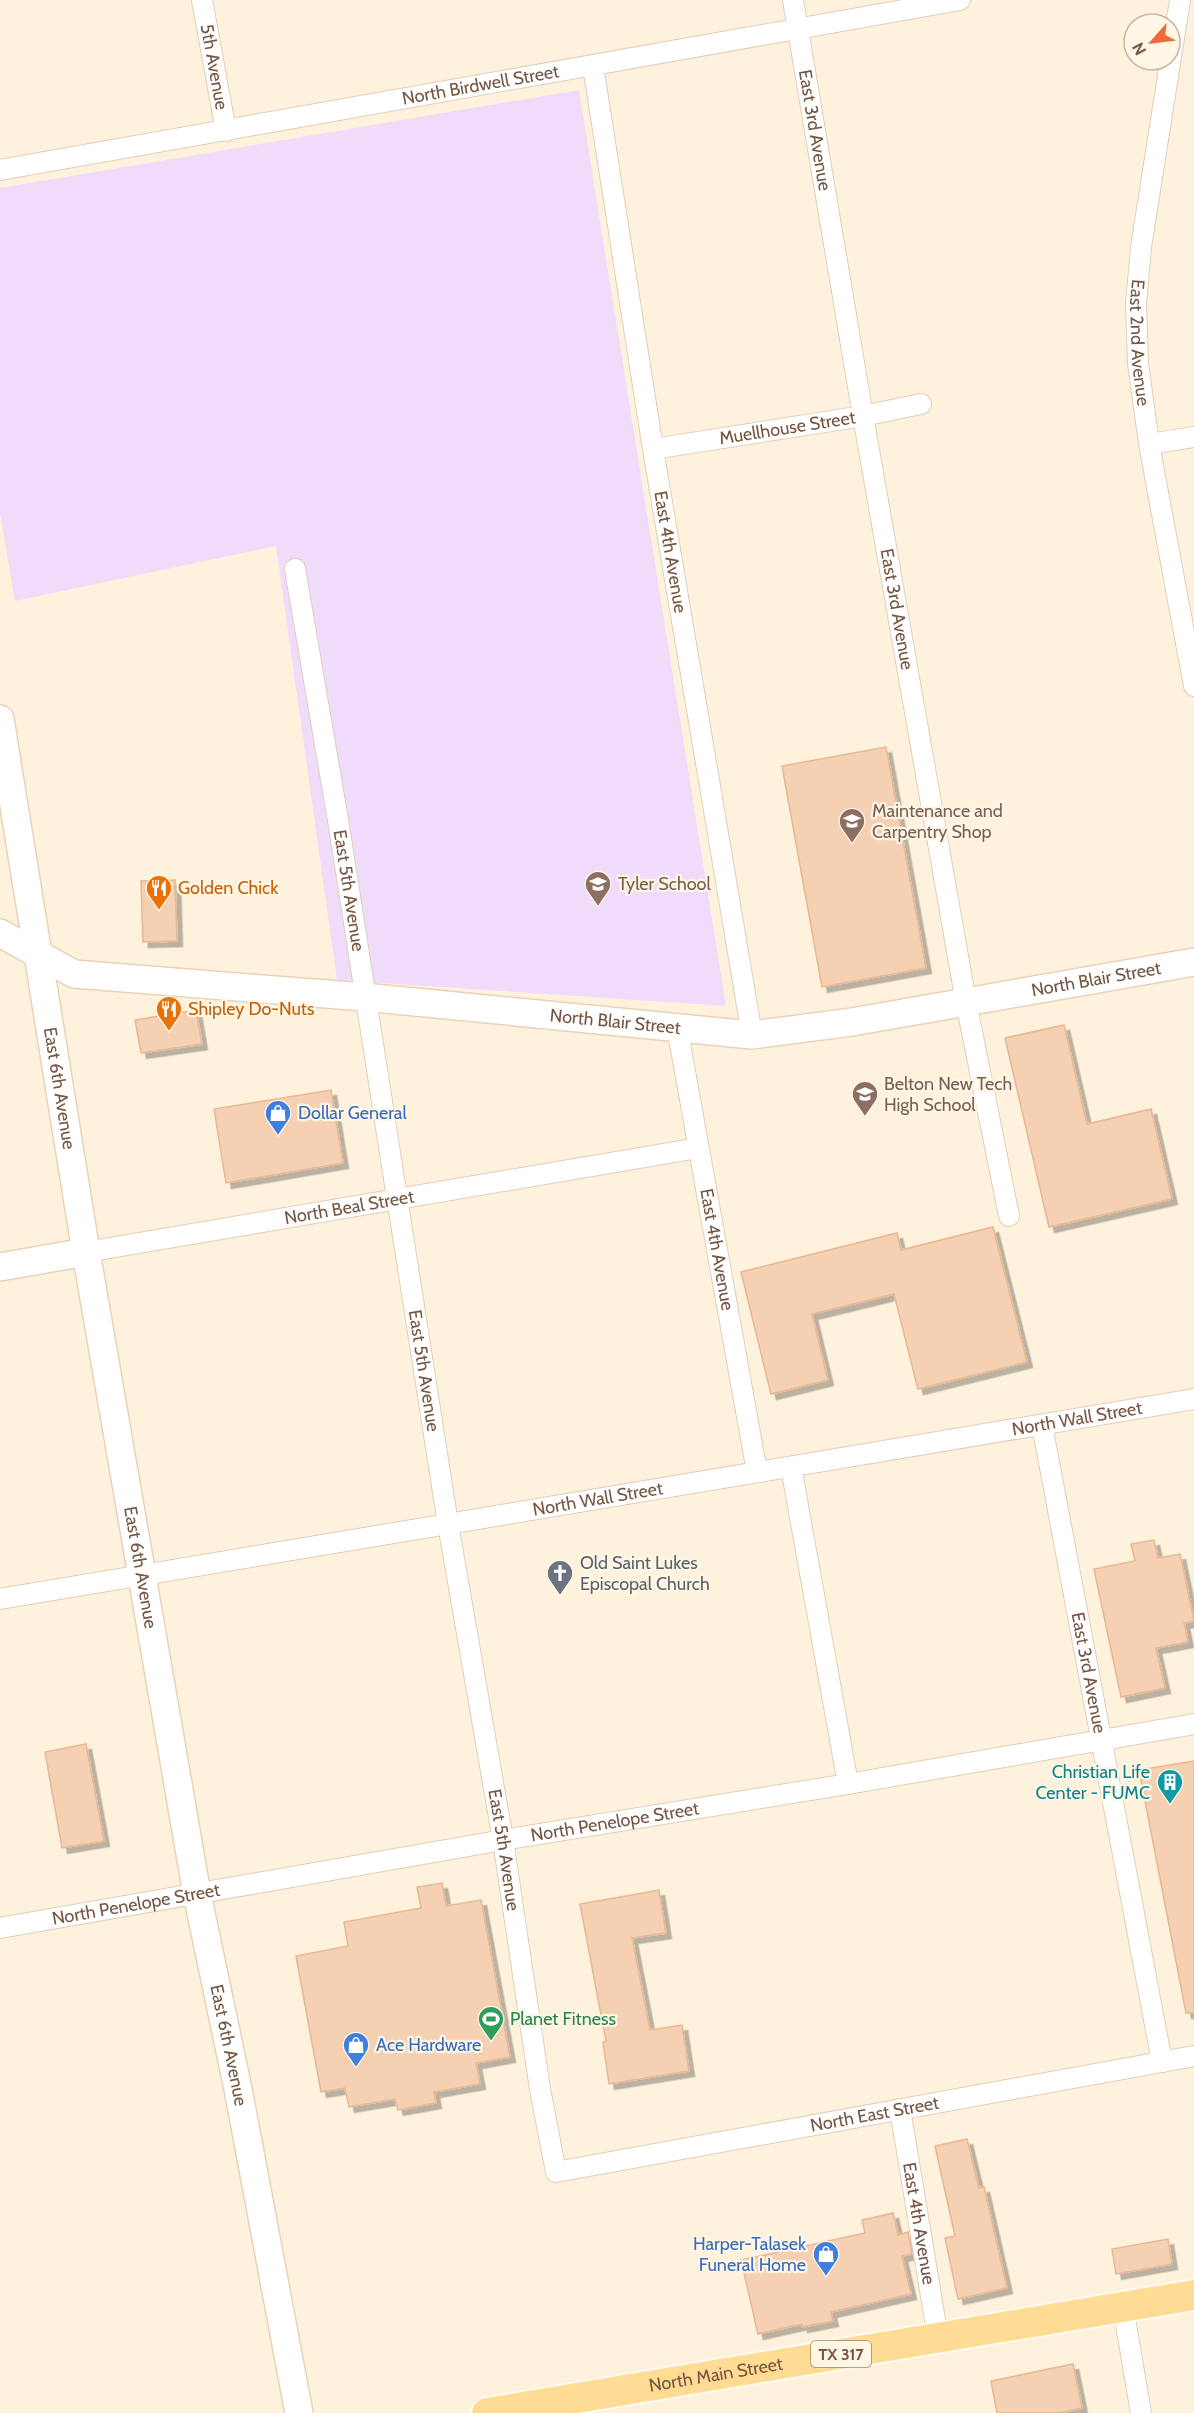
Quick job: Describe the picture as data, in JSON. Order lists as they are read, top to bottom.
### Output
{
  "streets": {
    "main road": [
      "North Blair Street",
      "East 6th Avenue",
      "North Beal Street",
      "TX 317",
      "North Main Street"
    ],
    "street": [
      "5th Avenue",
      "North Birdwell Street",
      "East 3rd Avenue",
      "East 2nd Avenue",
      "Muellhouse Street",
      "East 4th Avenue",
      "East 5th Avenue",
      "North Wall Street",
      "North Penelope Street",
      "North East Street"
    ]
  },
  "crossings": [
    ["5th Avenue", "North Birdwell Street"],
    ["North Birdwell Street", "East 3rd Avenue"],
    ["North Birdwell Street", "East 4th Avenue"],
    ["East 3rd Avenue", "Muellhouse Street"],
    ["East 3rd Avenue", "North Blair Street"],
    ["East 3rd Avenue", "North Wall Street"],
    ["East 3rd Avenue", "North Penelope Street"],
    ["East 3rd Avenue", "North East Street"],
    ["Muellhouse Street", "East 4th Avenue"],
    ["East 4th Avenue", "North Blair Street"],
    ["East 4th Avenue", "North Beal Street"],
    ["East 4th Avenue", "North Wall Street"],
    ["East 4th Avenue", "North East Street"],
    ["East 4th Avenue", "North Main Street"],
    ["East 5th Avenue", "North Blair Street"],
    ["East 5th Avenue", "North Beal Street"],
    ["East 5th Avenue", "North Wall Street"],
    ["East 5th Avenue", "North Penelope Street"],
    ["East 5th Avenue", "North East Street"],
    ["North Blair Street", "East 6th Avenue"],
    ["East 6th Avenue", "North Beal Street"],
    ["East 6th Avenue", "North Wall Street"],
    ["East 6th Avenue", "North Penelope Street"]
  ],
  "places": {
    "school or university": ["Maintenance and Carpentry Shop", "Tyler School", "Belton New Tech High School"],
    "restaurant": ["Golden Chick", "Shipley Do-Nuts"],
    "shop": ["Dollar General", "Ace Hardware", "Harper-Talasek Funeral Home"],
    "church": ["Old Saint Lukes Episcopal Church"],
    "building": ["Christian Life Center - FUMC"],
    "sports": ["Planet Fitness"]
  },
  "north": "bottom left"
}
